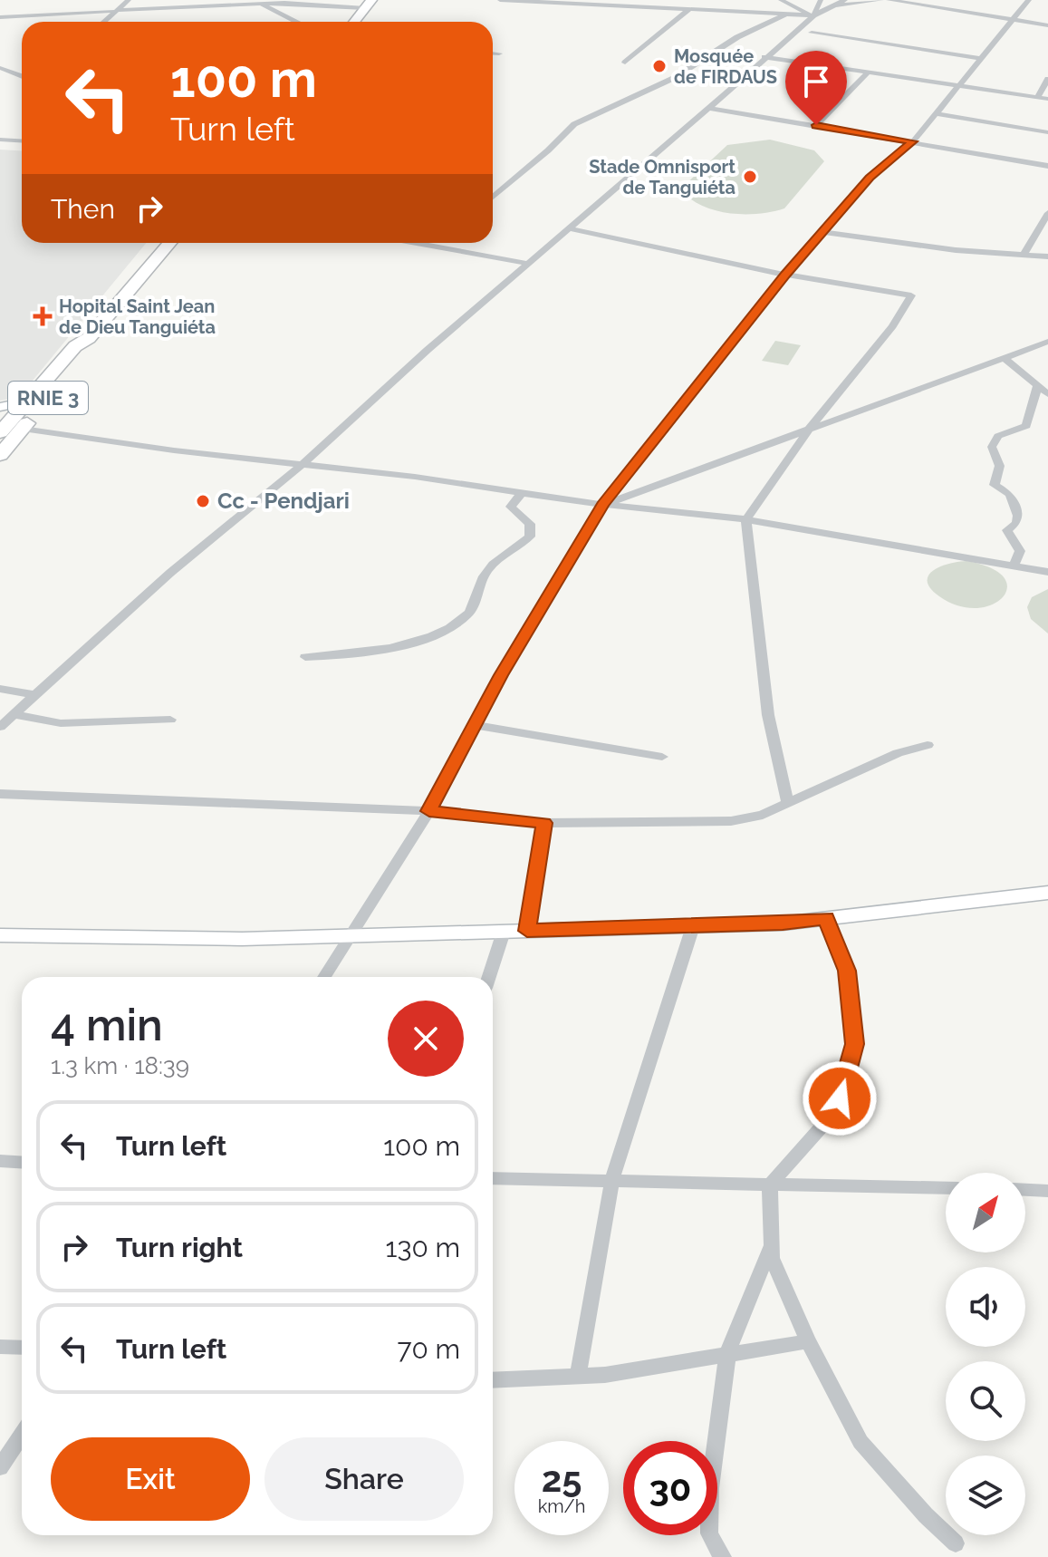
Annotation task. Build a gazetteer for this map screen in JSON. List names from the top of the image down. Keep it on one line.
{"streets":{"highway":["RNIE 3"]},"places":{"other":["Mosquée de FIRDAUS","Stade Omnisport de Tanguiéta","Cc - Pendjari"],"health":["Hopital Saint Jean de Dieu Tanguiéta"]},"north":"top right","page":{"turn":["100 m","Turn left"],"then":"Then","heading":["4 min","1.3 km · 18:39"],"list":[{"name":"Turn left","value":"100 m"},{"name":"Turn right","value":"130 m"},{"name":"Turn left","value":"70 m"}],"buttons":["Exit","Share"],"speed":"25 km/h","limit":"30"}}
